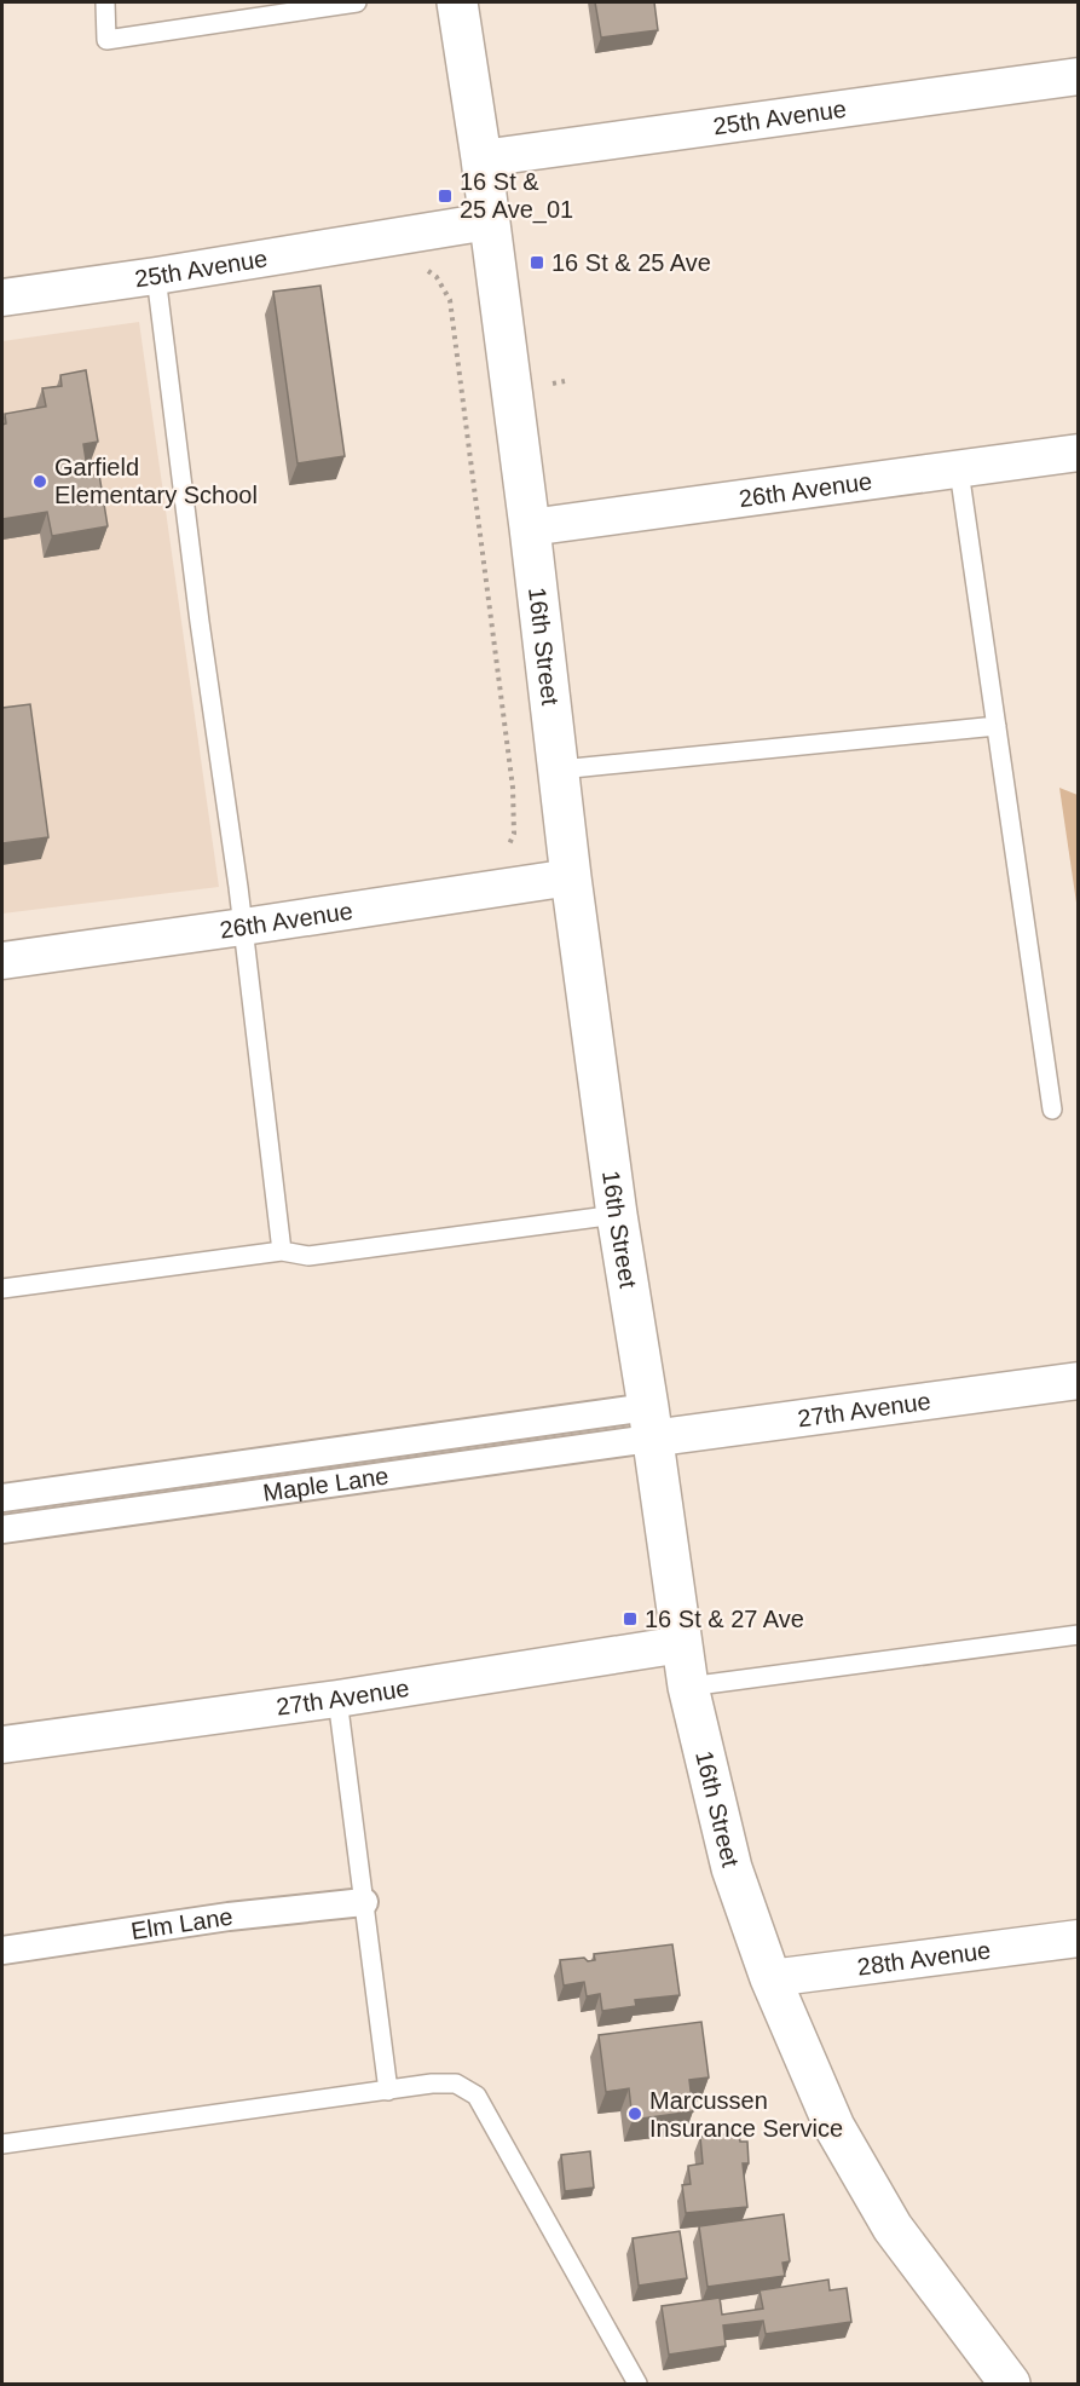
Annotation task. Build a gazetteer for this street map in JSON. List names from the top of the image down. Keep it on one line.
{"streets":{"street":["25th Avenue","26th Avenue","16th Street","27th Avenue","Maple Lane","Elm Lane","28th Avenue"]},"crossings":[["25th Avenue","16th Street"],["26th Avenue","16th Street"],["16th Street","27th Avenue"],["16th Street","Maple Lane"],["16th Street","28th Avenue"],["27th Avenue","Maple Lane"]],"places":{"transit":["16 St & 25 Ave_01","16 St & 25 Ave","16 St & 27 Ave"],"other":["Garfield Elementary School","Marcussen Insurance Service"]}}
